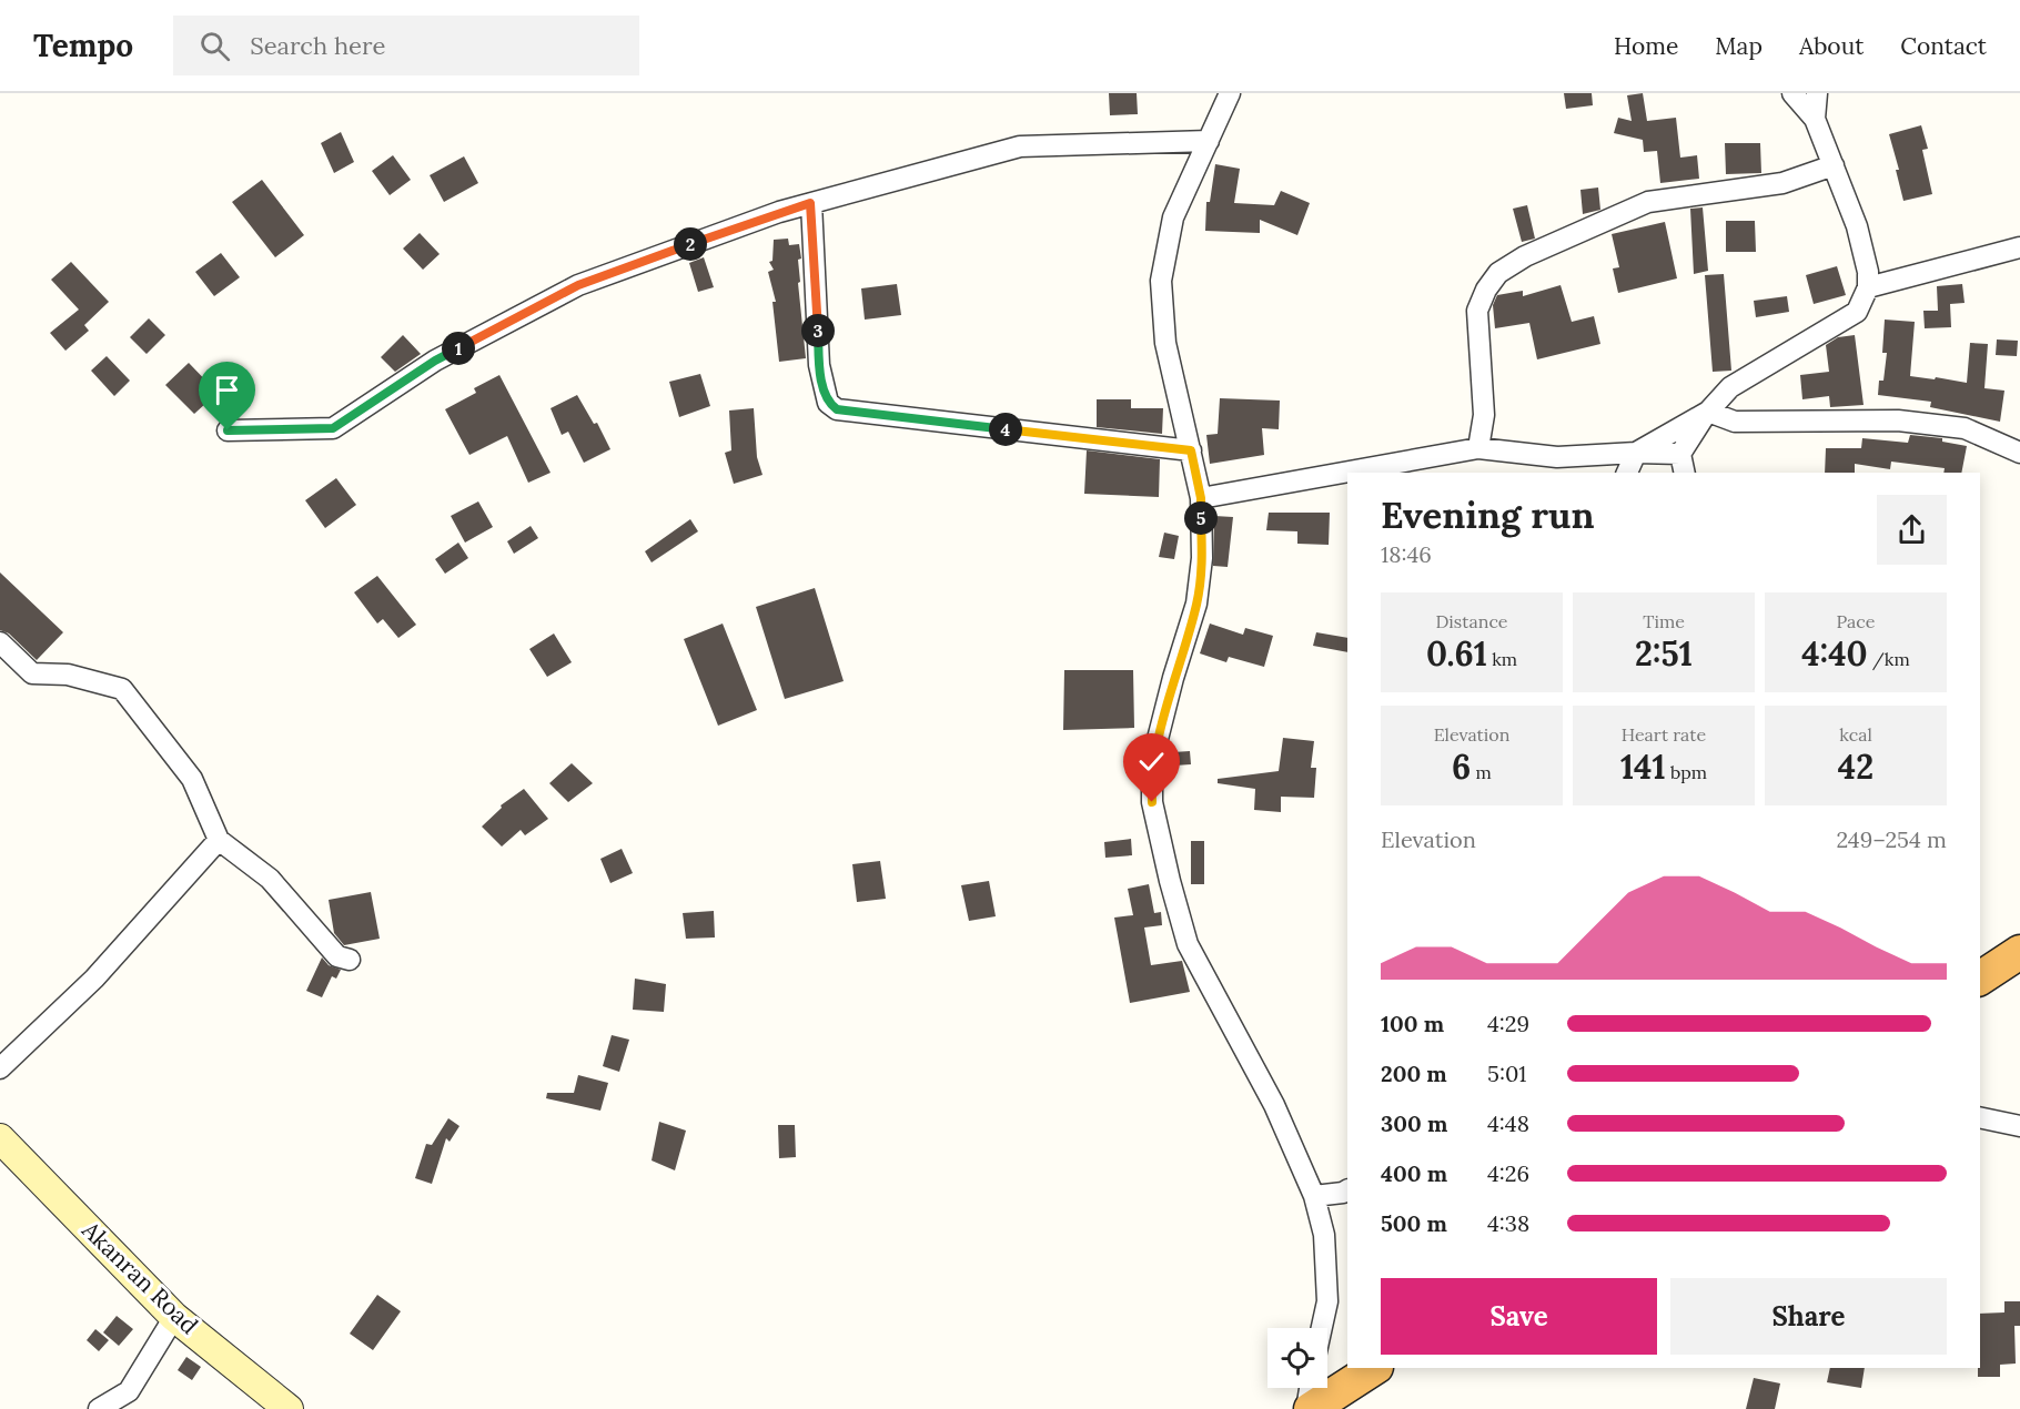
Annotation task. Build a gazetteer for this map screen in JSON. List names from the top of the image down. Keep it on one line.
{"streets":{"main road":["Akanran Road"]},"page":{"header":"Tempo","search":"Search here","nav":["Home","Map","About","Contact"],"pins":["2","3","1","4","5"],"heading":["Evening run","18:46"],"stats":[["Distance","0.61 km"],["Time","2:51"],["Pace","4:40 /km"],["Elevation","6 m"],["Heart rate","141 bpm"],["kcal","42"]],"chart":["Elevation","249–254 m"],"list":[{"name":"100 m","note":"4:29"},{"name":"200 m","note":"5:01"},{"name":"300 m","note":"4:48"},{"name":"400 m","note":"4:26"},{"name":"500 m","note":"4:38"}],"buttons":["Save","Share"]}}
